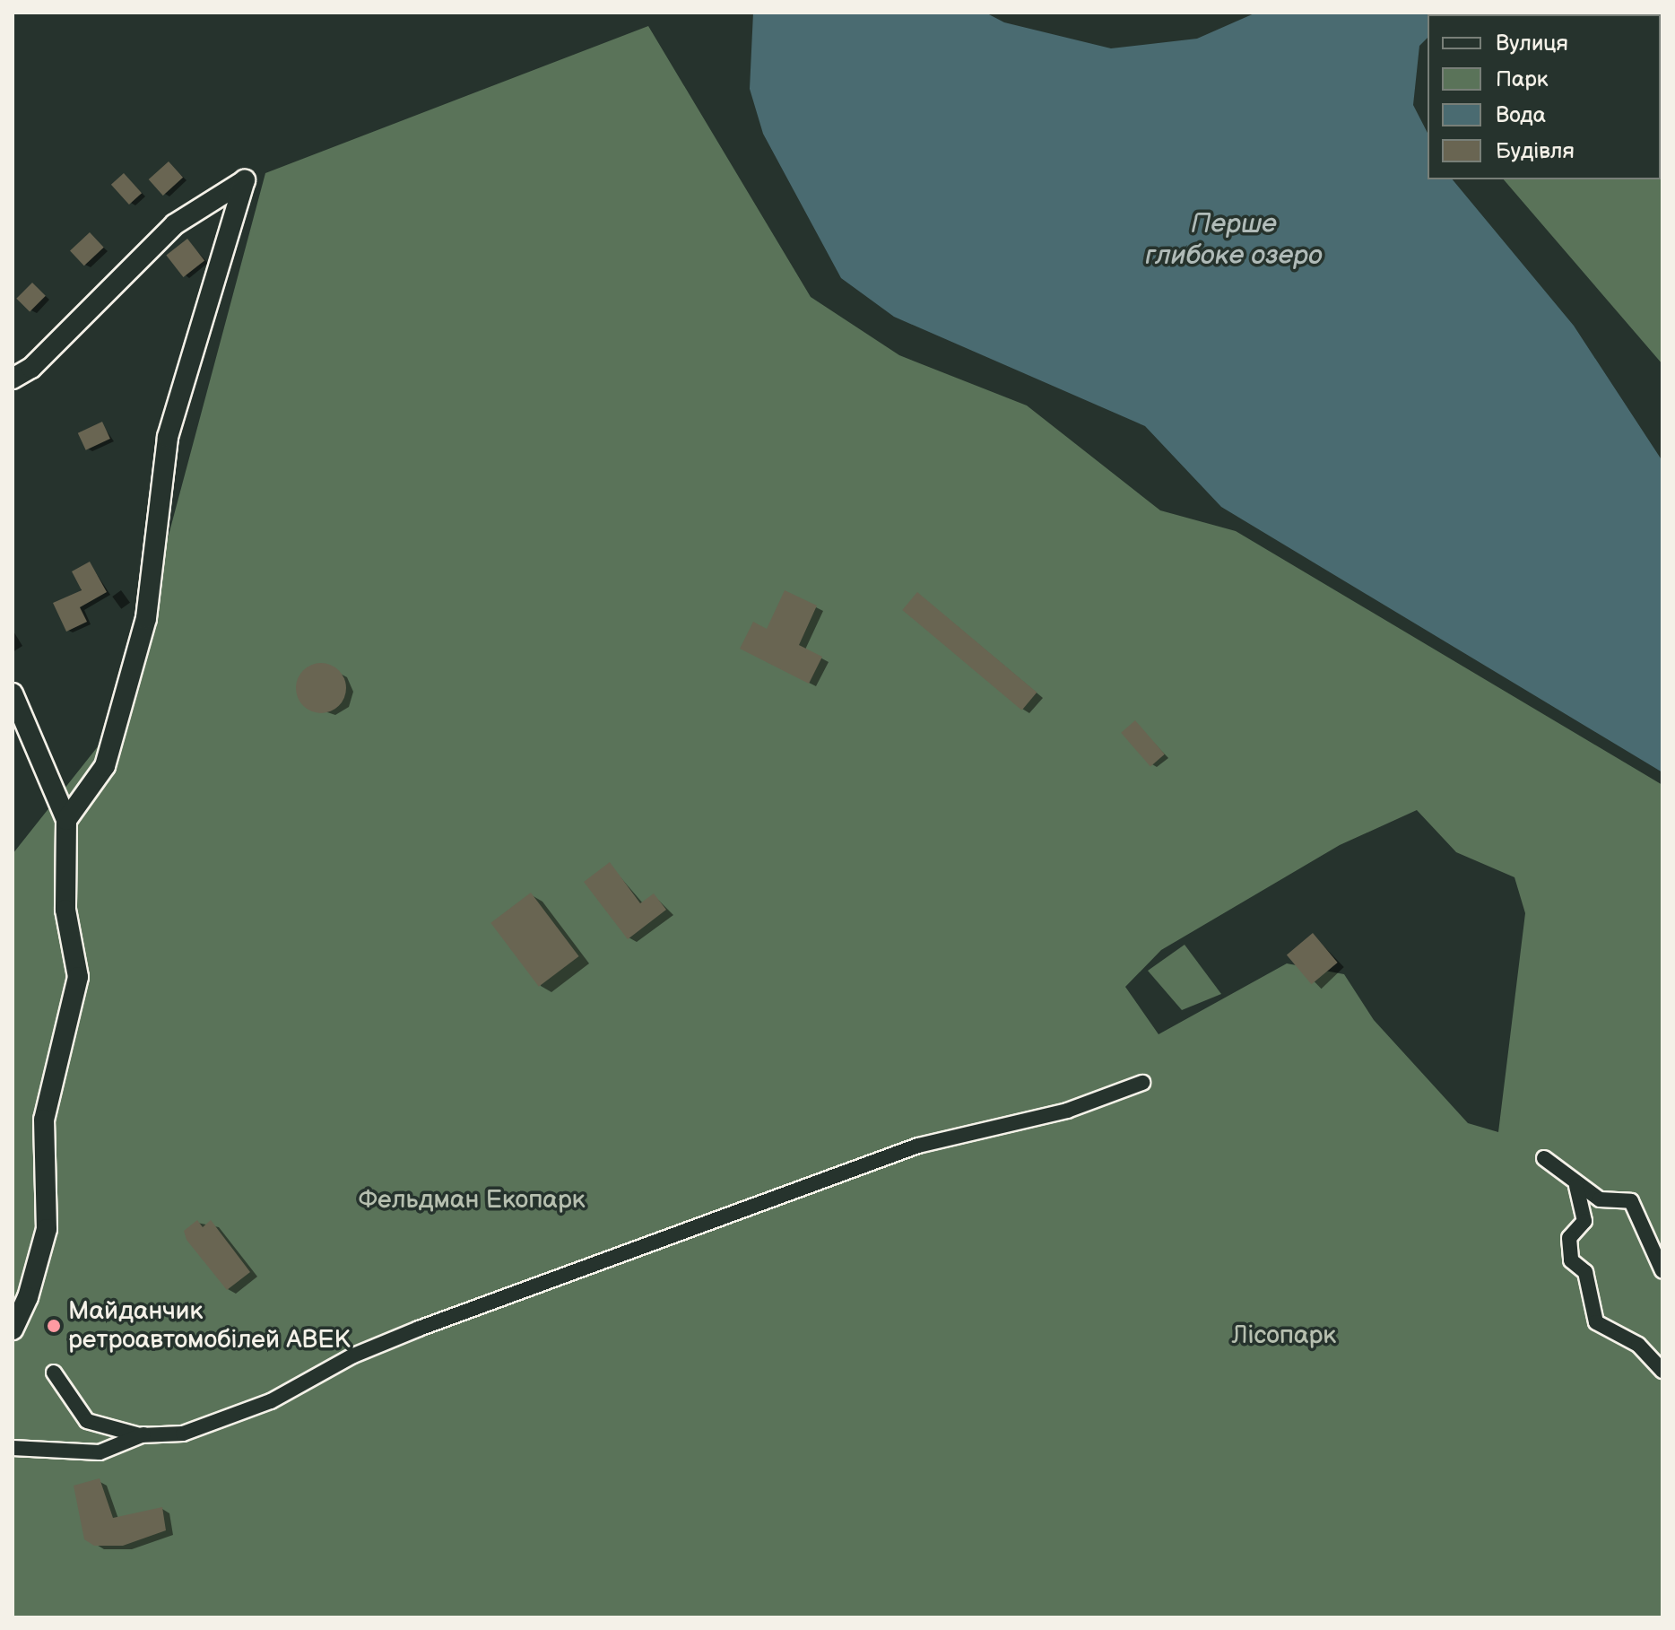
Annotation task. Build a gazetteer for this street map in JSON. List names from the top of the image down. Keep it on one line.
{"water":["Перше глибоке озеро"],"parks":["Фельдман Екопарк","Лісопарк"],"places":["Майданчик ретроавтомобілей АВЕК"],"legend":["Вулиця","Парк","Вода","Будівля"]}
